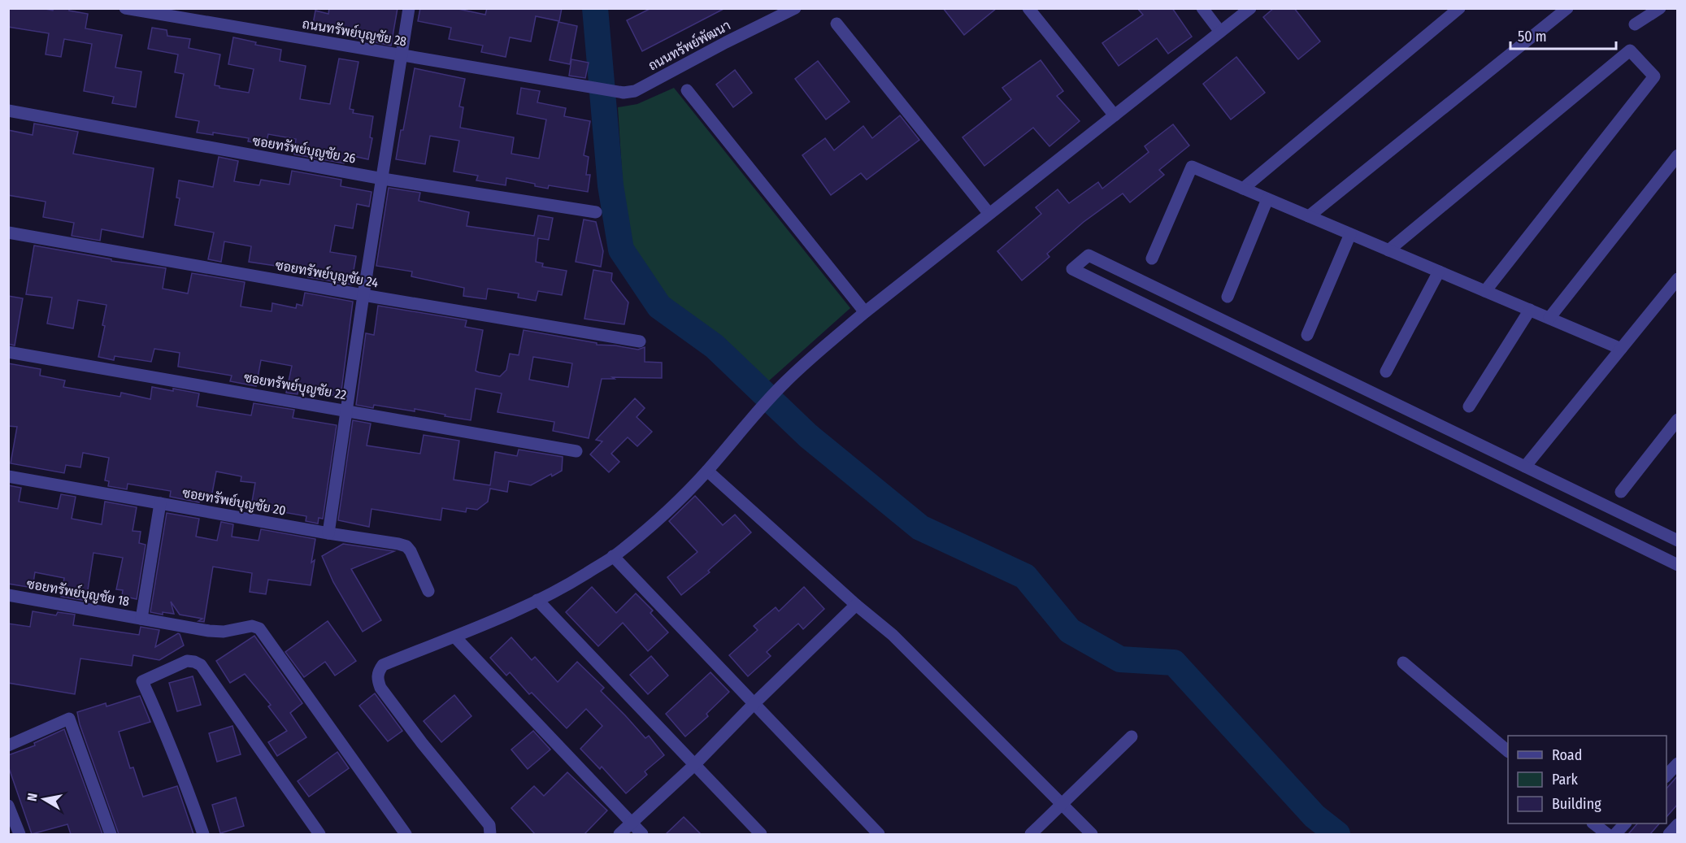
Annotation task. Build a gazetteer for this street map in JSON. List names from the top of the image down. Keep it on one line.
{"streets":{"street":["ถนนทรัพย์บุญชัย 28","ถนนทรัพย์พัฒนา","ซอยทรัพย์บุญชัย 26","ซอยทรัพย์บุญชัย 24","ซอยทรัพย์บุญชัย 22","ซอยทรัพย์บุญชัย 20","ซอยทรัพย์บุญชัย 18"]},"crossings":[["ถนนทรัพย์บุญชัย 28","ถนนทรัพย์พัฒนา"]],"legend":["Road","Park","Building"],"scale_bar":"50 m","north":"left"}
